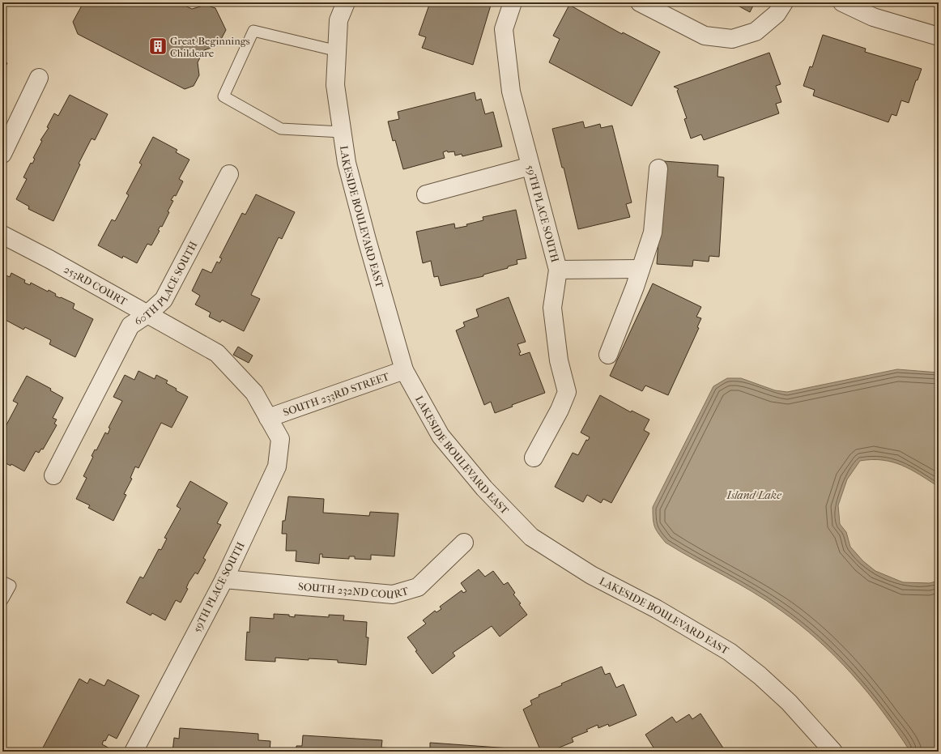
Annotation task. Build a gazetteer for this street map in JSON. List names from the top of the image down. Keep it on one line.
{"streets":{"street":["59TH PLACE SOUTH","LAKESIDE BOULEVARD EAST","60TH PLACE SOUTH","253RD COURT","SOUTH 233RD STREET","SOUTH 232ND COURT"]},"crossings":[["59TH PLACE SOUTH","253RD COURT"],["59TH PLACE SOUTH","SOUTH 233RD STREET"],["59TH PLACE SOUTH","SOUTH 232ND COURT"],["LAKESIDE BOULEVARD EAST","SOUTH 233RD STREET"],["60TH PLACE SOUTH","253RD COURT"],["253RD COURT","SOUTH 233RD STREET"]],"water":["Island Lake"],"places":{"building":["Great Beginnings Childcare"]}}
